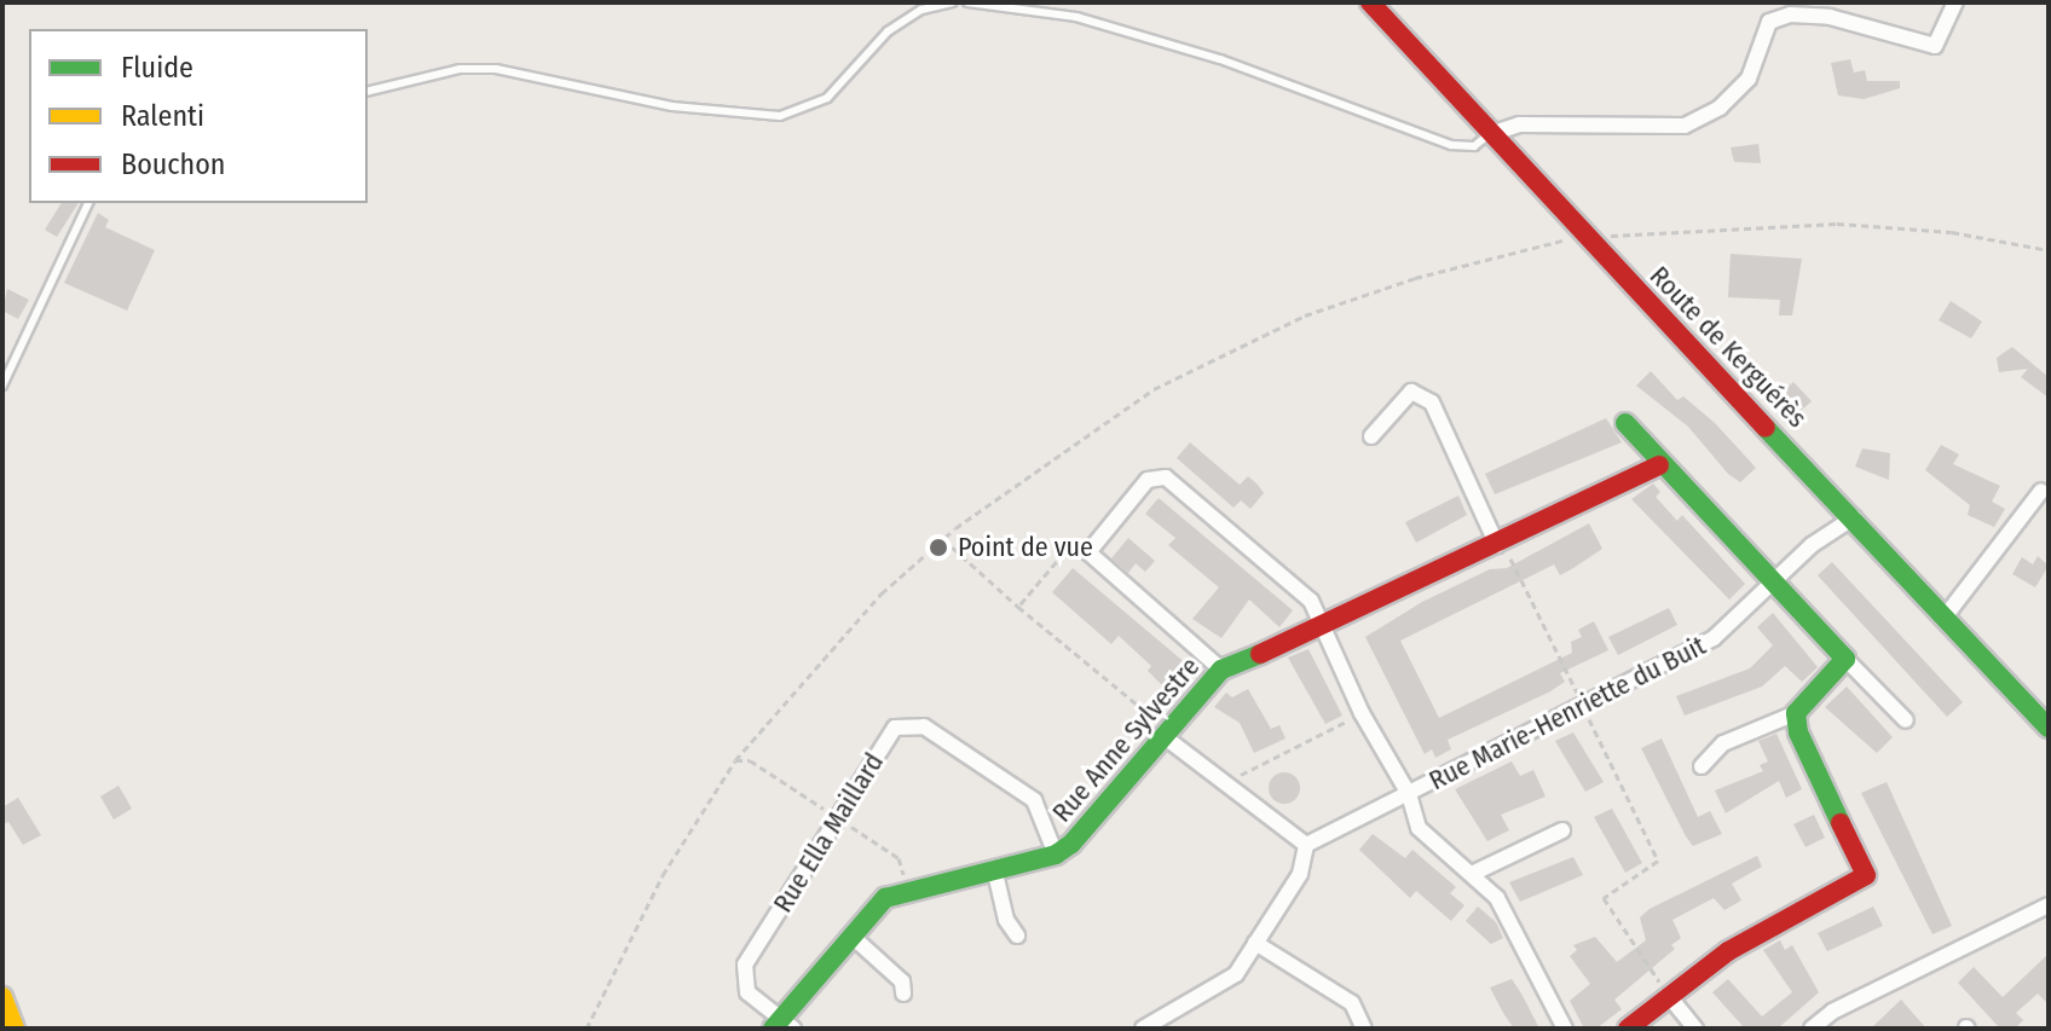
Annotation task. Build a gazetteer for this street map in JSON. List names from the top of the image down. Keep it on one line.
{"streets":{"street":["Route de Kerguérès","Rue Marie-Henriette du Buit","Rue Anne Sylvestre","Rue Ella Maillard"]},"crossings":[["Route de Kerguérès","Rue Marie-Henriette du Buit"],["Rue Anne Sylvestre","Rue Ella Maillard"]],"places":["Point de vue"],"legend":["Fluide","Ralenti","Bouchon"]}
